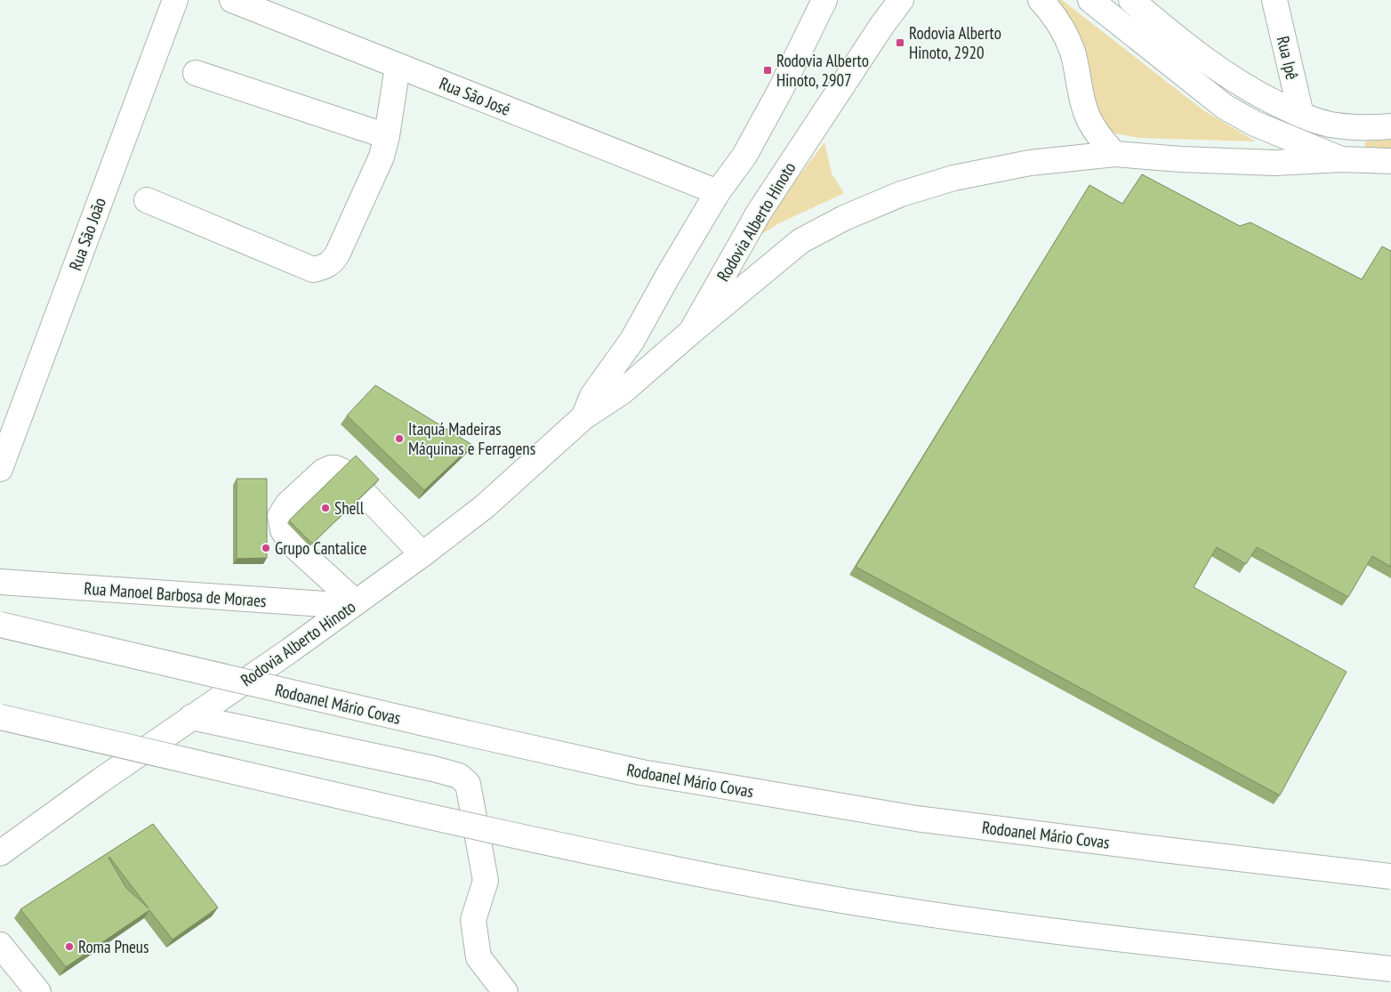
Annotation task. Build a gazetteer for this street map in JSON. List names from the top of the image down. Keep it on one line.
{"streets":{"main road":["Rua Ipê","Rua São José","Rodovia Alberto Hinoto","Rua São João","Rua Manoel Barbosa de Moraes","Rodoanel Mário Covas"]},"crossings":[["Rua São José","Rodovia Alberto Hinoto"],["Rodovia Alberto Hinoto","Rua Manoel Barbosa de Moraes"]],"places":{"transit":["Rodovia Alberto Hinoto, 2920","Rodovia Alberto Hinoto, 2907"],"other":["Itaquá Madeiras Máquinas e Ferragens","Shell","Grupo Cantalice","Roma Pneus"]}}
